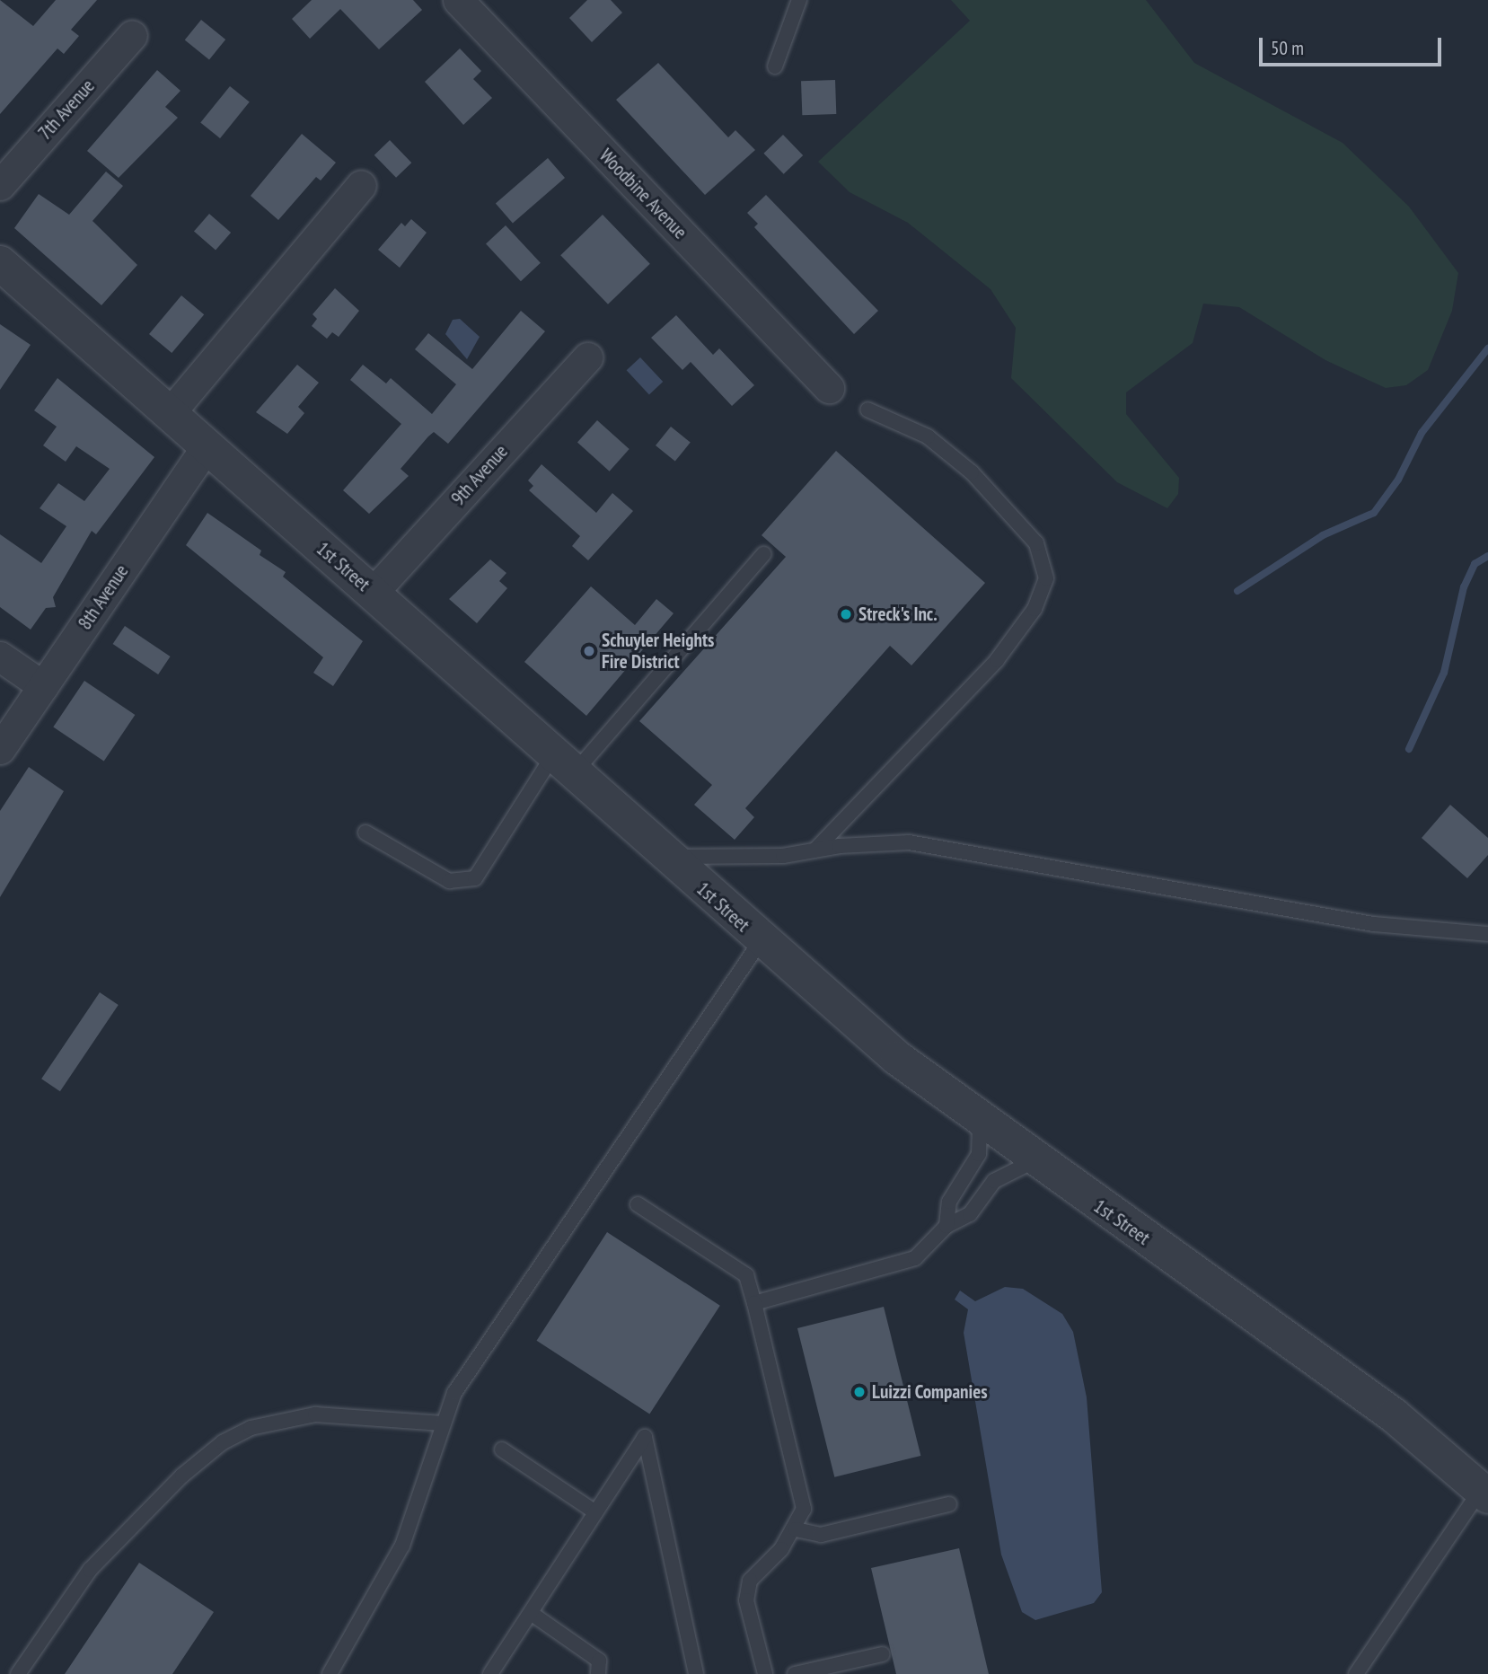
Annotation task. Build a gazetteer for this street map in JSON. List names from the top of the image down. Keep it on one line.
{"streets":{"street":["7th Avenue","Woodbine Avenue","9th Avenue","1st Street","8th Avenue"]},"crossings":[["9th Avenue","1st Street"],["1st Street","8th Avenue"]],"places":["Streck's Inc.","Schuyler Heights Fire District","Luizzi Companies"],"scale_bar":"50 m"}
